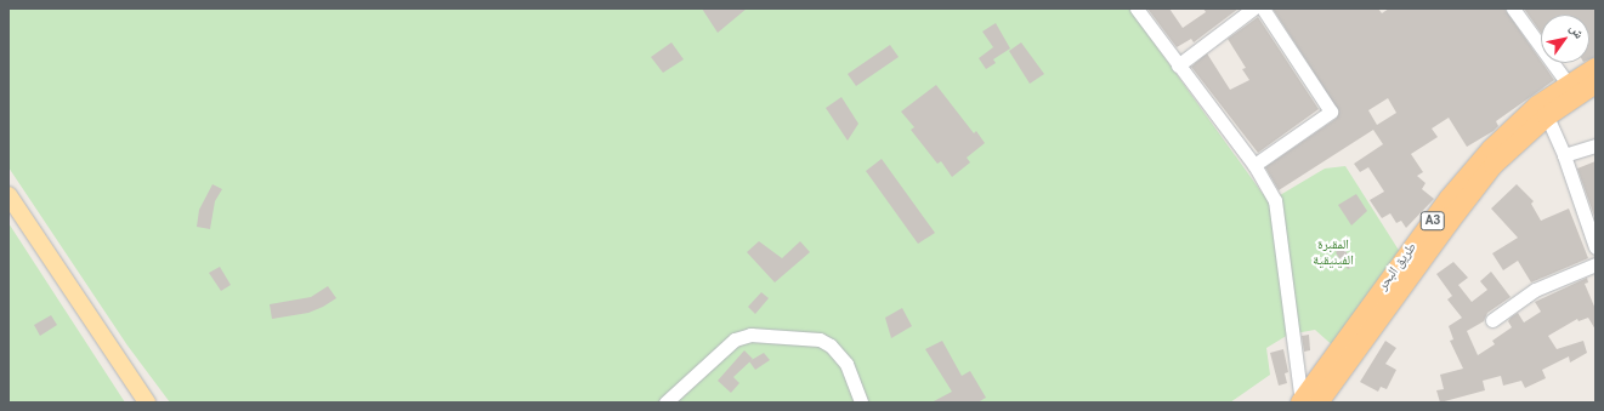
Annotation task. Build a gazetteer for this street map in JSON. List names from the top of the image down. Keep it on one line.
{"streets":{"highway":["A3","طريق البحر"]},"parks":["المقبرة الفينيقية"],"north":"top right"}
